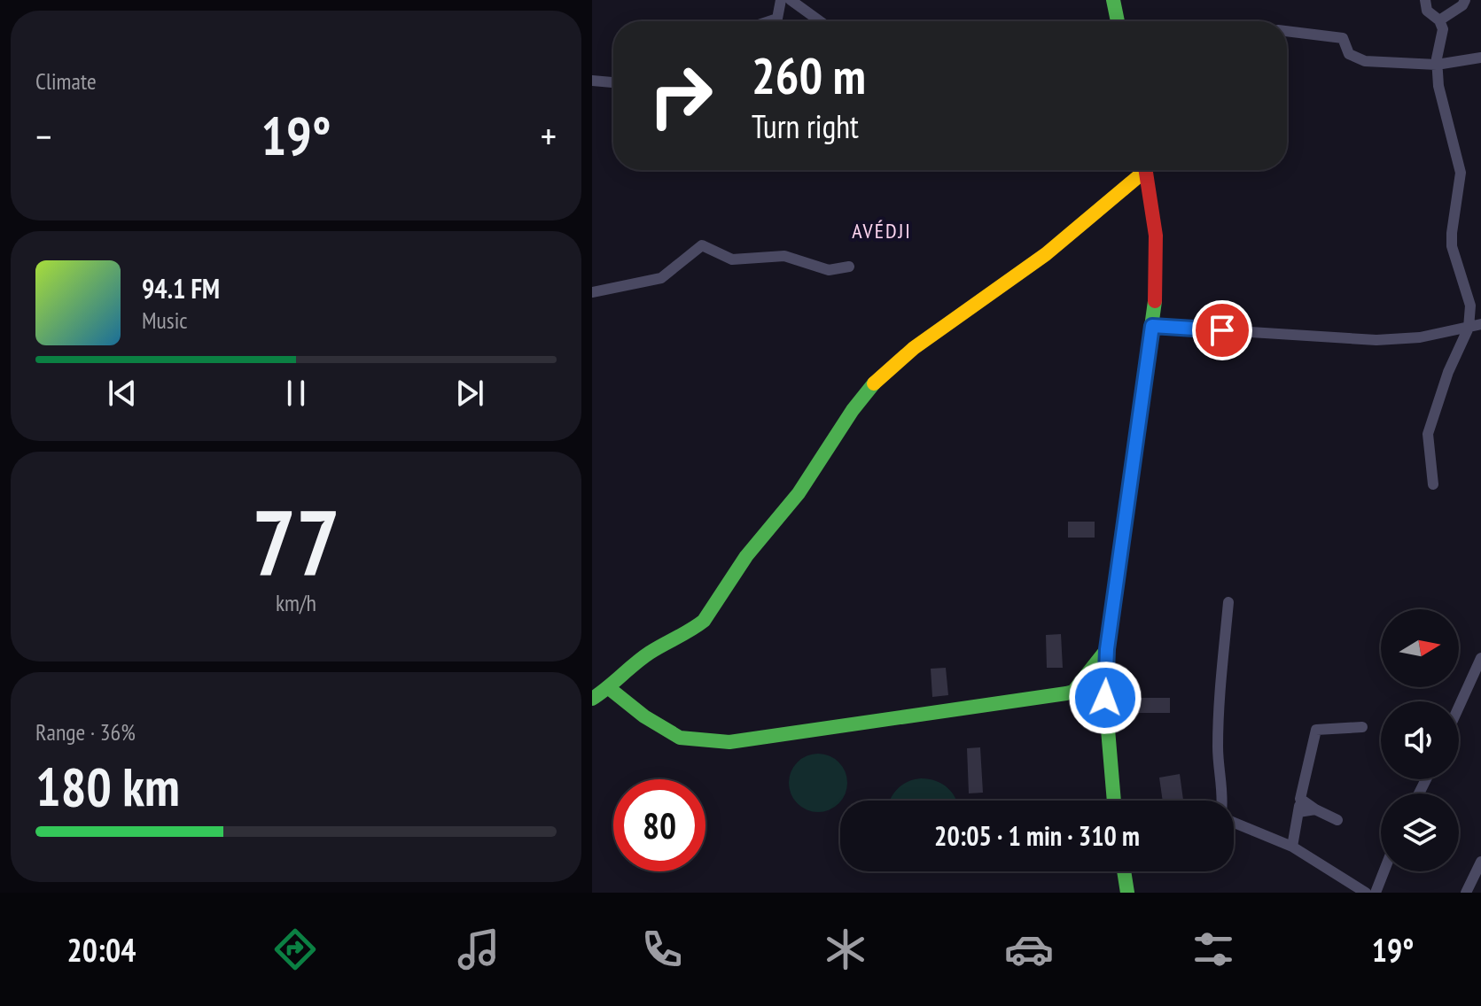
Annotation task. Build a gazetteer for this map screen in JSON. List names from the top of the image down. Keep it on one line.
{"districts":["AVÉDJI"],"north":"right","page":{"tile":["Climate",["77","km/h"],["Range · 36%","180 km"]],"turn":["260 m","Turn right"],"heat":["−","19°","+"],"song":["94.1 FM","Music"],"limit":"80","trip":"20:05 · 1 min · 310 m","tabs":["20:04","19°"]}}
